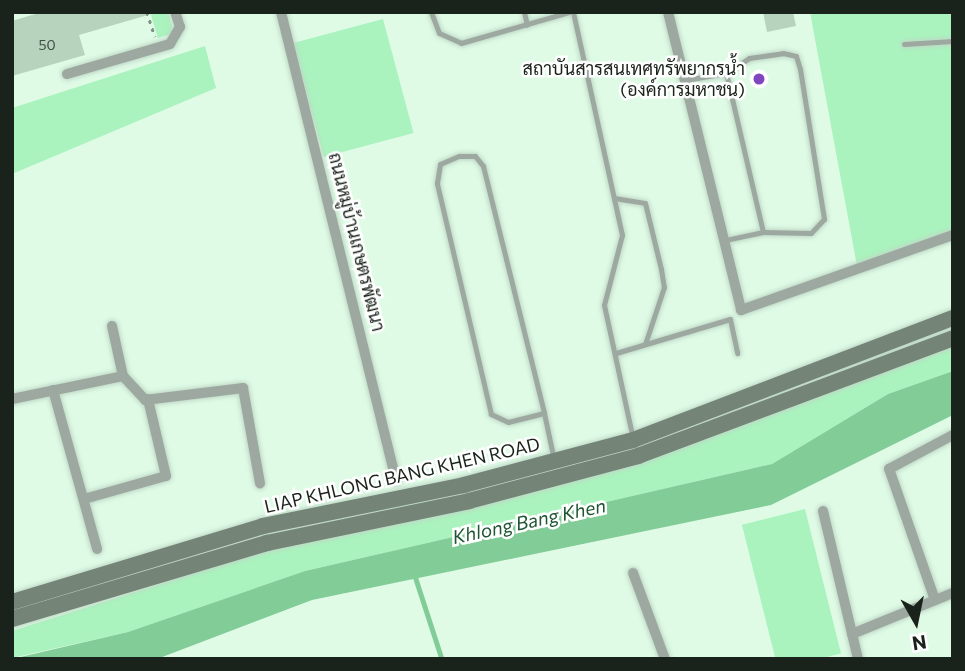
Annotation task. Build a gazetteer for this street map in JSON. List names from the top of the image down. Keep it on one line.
{"streets":{"main road":["LIAP KHLONG BANG KHEN ROAD"],"street":["ถนนหมู่บ้านเกษตรพัฒนา"]},"water":["Khlong Bang Khen"],"places":["สถาบันสารสนเทศทรัพยากรน้ำ (องค์การมหาชน)"],"house_numbers":["50"],"north":"bottom"}
